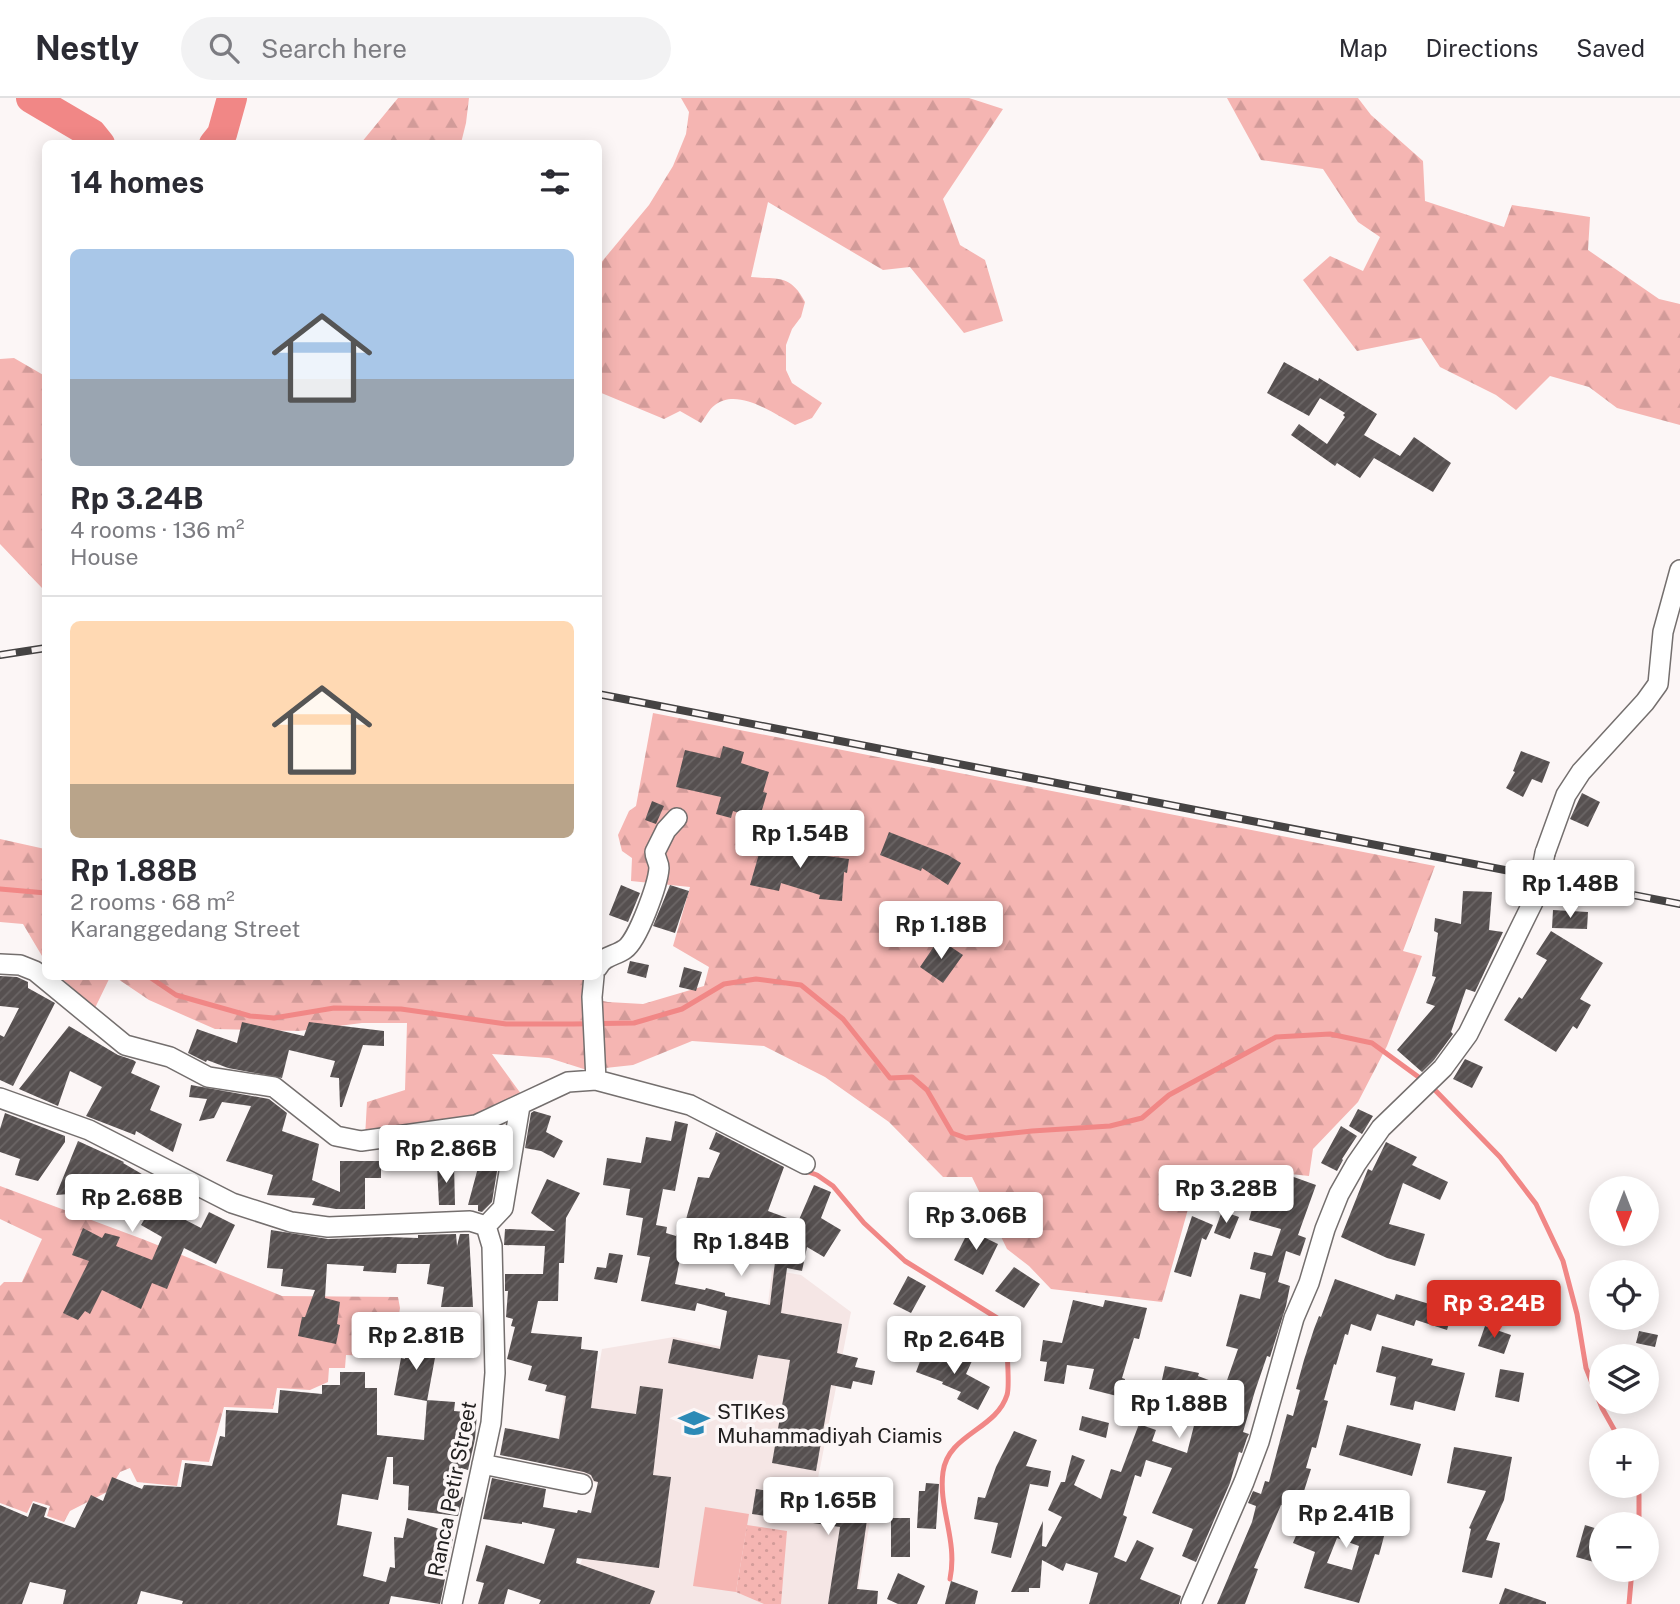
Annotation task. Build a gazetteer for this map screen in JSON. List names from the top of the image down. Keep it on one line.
{"streets":{"street":["Ranca Petir Street"]},"places":{"school or university":["STIKes Muhammadiyah Ciamis"]},"north":"bottom","page":{"header":"Nestly","search":"Search here","nav":["Map","Directions","Saved"],"heading":"14 homes","list":[{"name":"Rp 3.24B","note":"4 rooms · 136 m² · House"},{"name":"Rp 1.88B","note":"2 rooms · 68 m² · Karanggedang Street"}],"price":["Rp 1.54B","Rp 1.48B","Rp 1.18B","Rp 2.86B","Rp 3.28B","Rp 2.68B","Rp 3.06B","Rp 1.84B","Rp 3.24B","Rp 2.81B","Rp 2.64B","Rp 1.88B","Rp 1.65B","Rp 2.41B"],"map_buttons":["+","−"]}}
